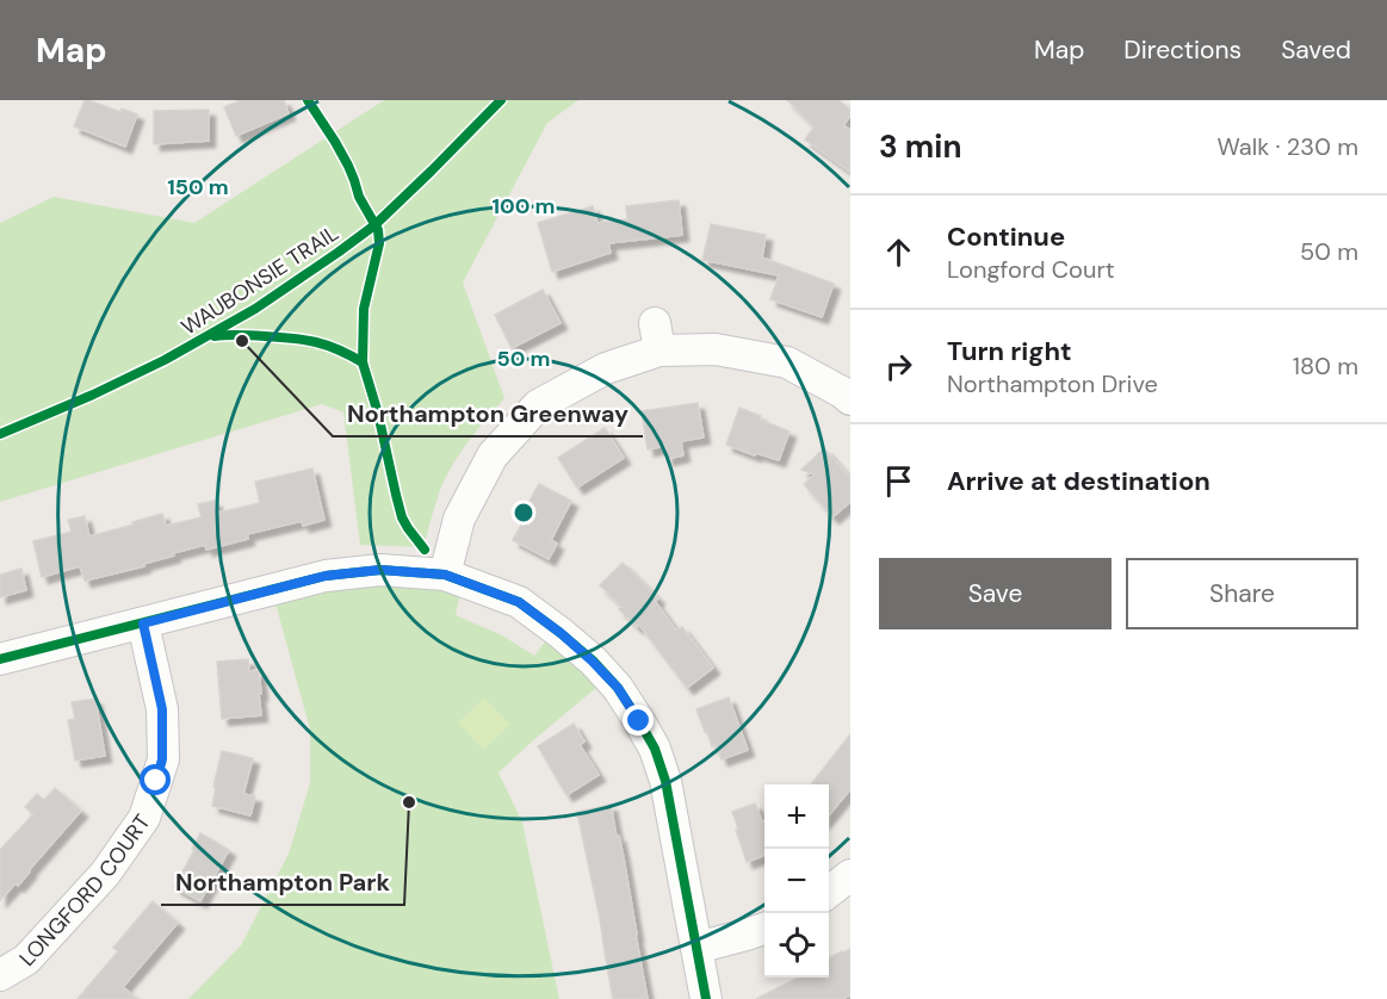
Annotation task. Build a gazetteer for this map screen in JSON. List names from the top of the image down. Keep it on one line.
{"streets":{"street":["LONGFORD COURT"],"cycle path":["WAUBONSIE TRAIL"]},"places":["Northampton Greenway","Northampton Park"],"page":{"header":"Map","nav":["Map","Directions","Saved"],"heading":["3 min","Walk · 230 m"],"list":[["Continue","Longford Court","50 m"],["Turn right","Northampton Drive","180 m"],"Arrive at destination"],"buttons":["Save","Share"],"map_buttons":["+","−"]},"rings":["150 m","100 m","50 m"]}
